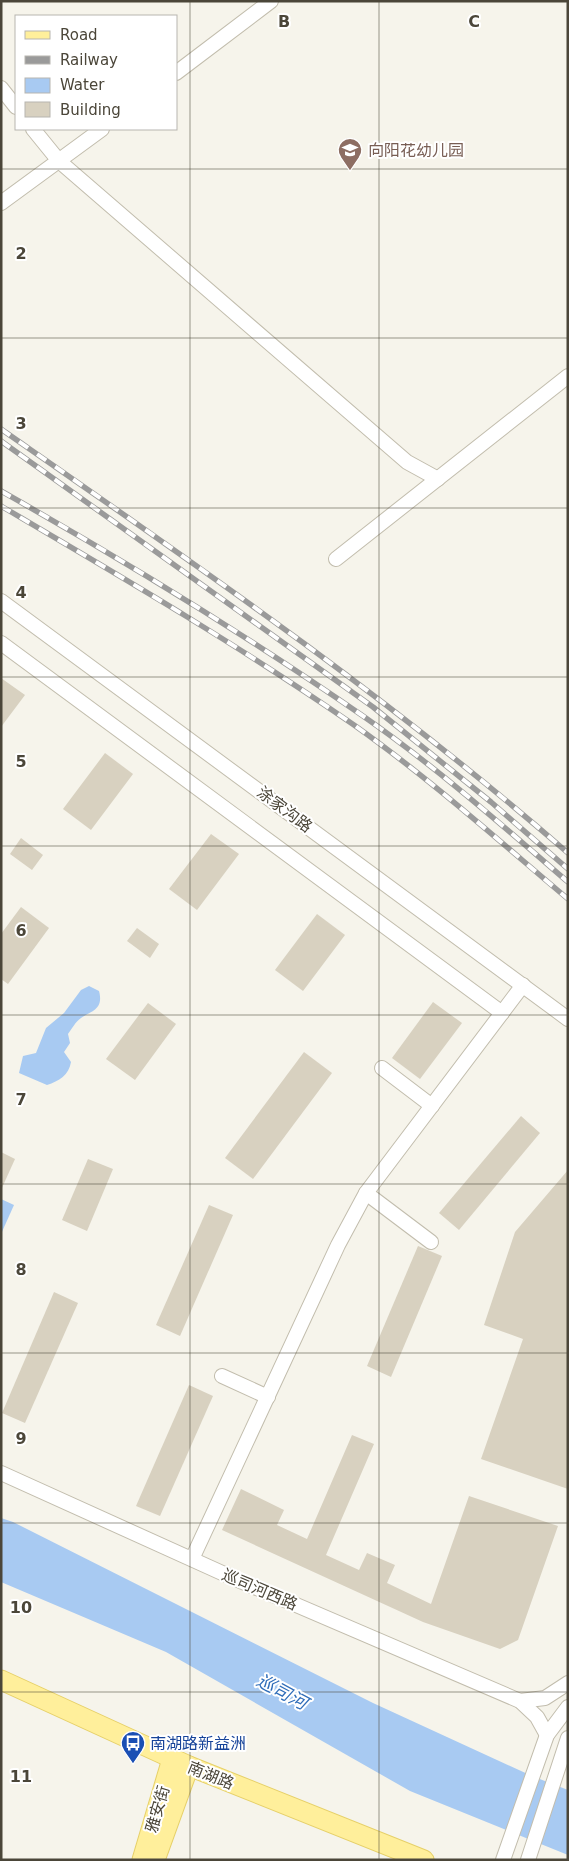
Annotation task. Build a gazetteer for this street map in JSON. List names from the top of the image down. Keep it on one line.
{"streets":{"main road":["南湖路","雅安街"],"street":["涂家沟路","巡司河西路"]},"crossings":[["南湖路","雅安街"]],"water":["巡司河"],"places":{"school or university":["向阳花幼儿园"],"bus stop":["南湖路新益洲"]},"legend":["Road","Railway","Water","Building"],"grid":{"columns":["B","C"],"rows":["2","3","4","5","6","7","8","9","10","11"]}}
